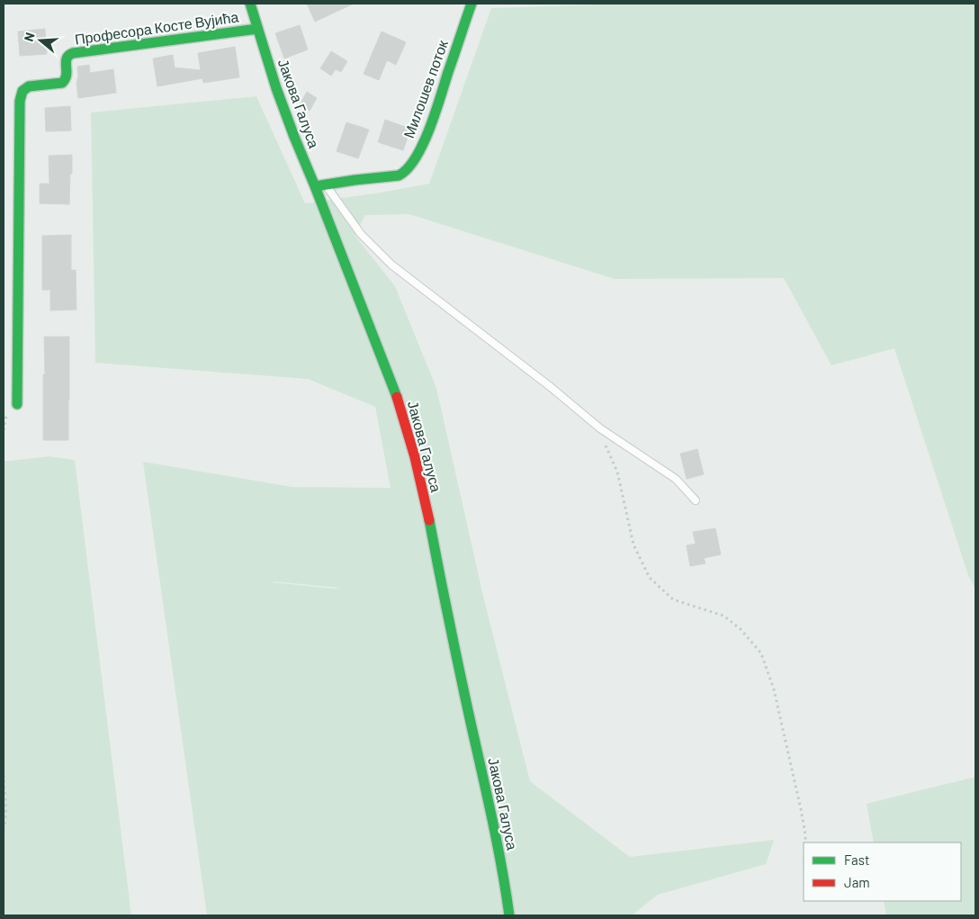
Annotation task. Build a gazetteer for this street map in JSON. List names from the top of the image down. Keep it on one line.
{"streets":{"street":["Професора Косте Вујића","Милошев поток","Јакова Галуса"]},"crossings":[["Професора Косте Вујића","Јакова Галуса"],["Милошев поток","Јакова Галуса"]],"legend":["Fast","Jam"],"north":"left"}
